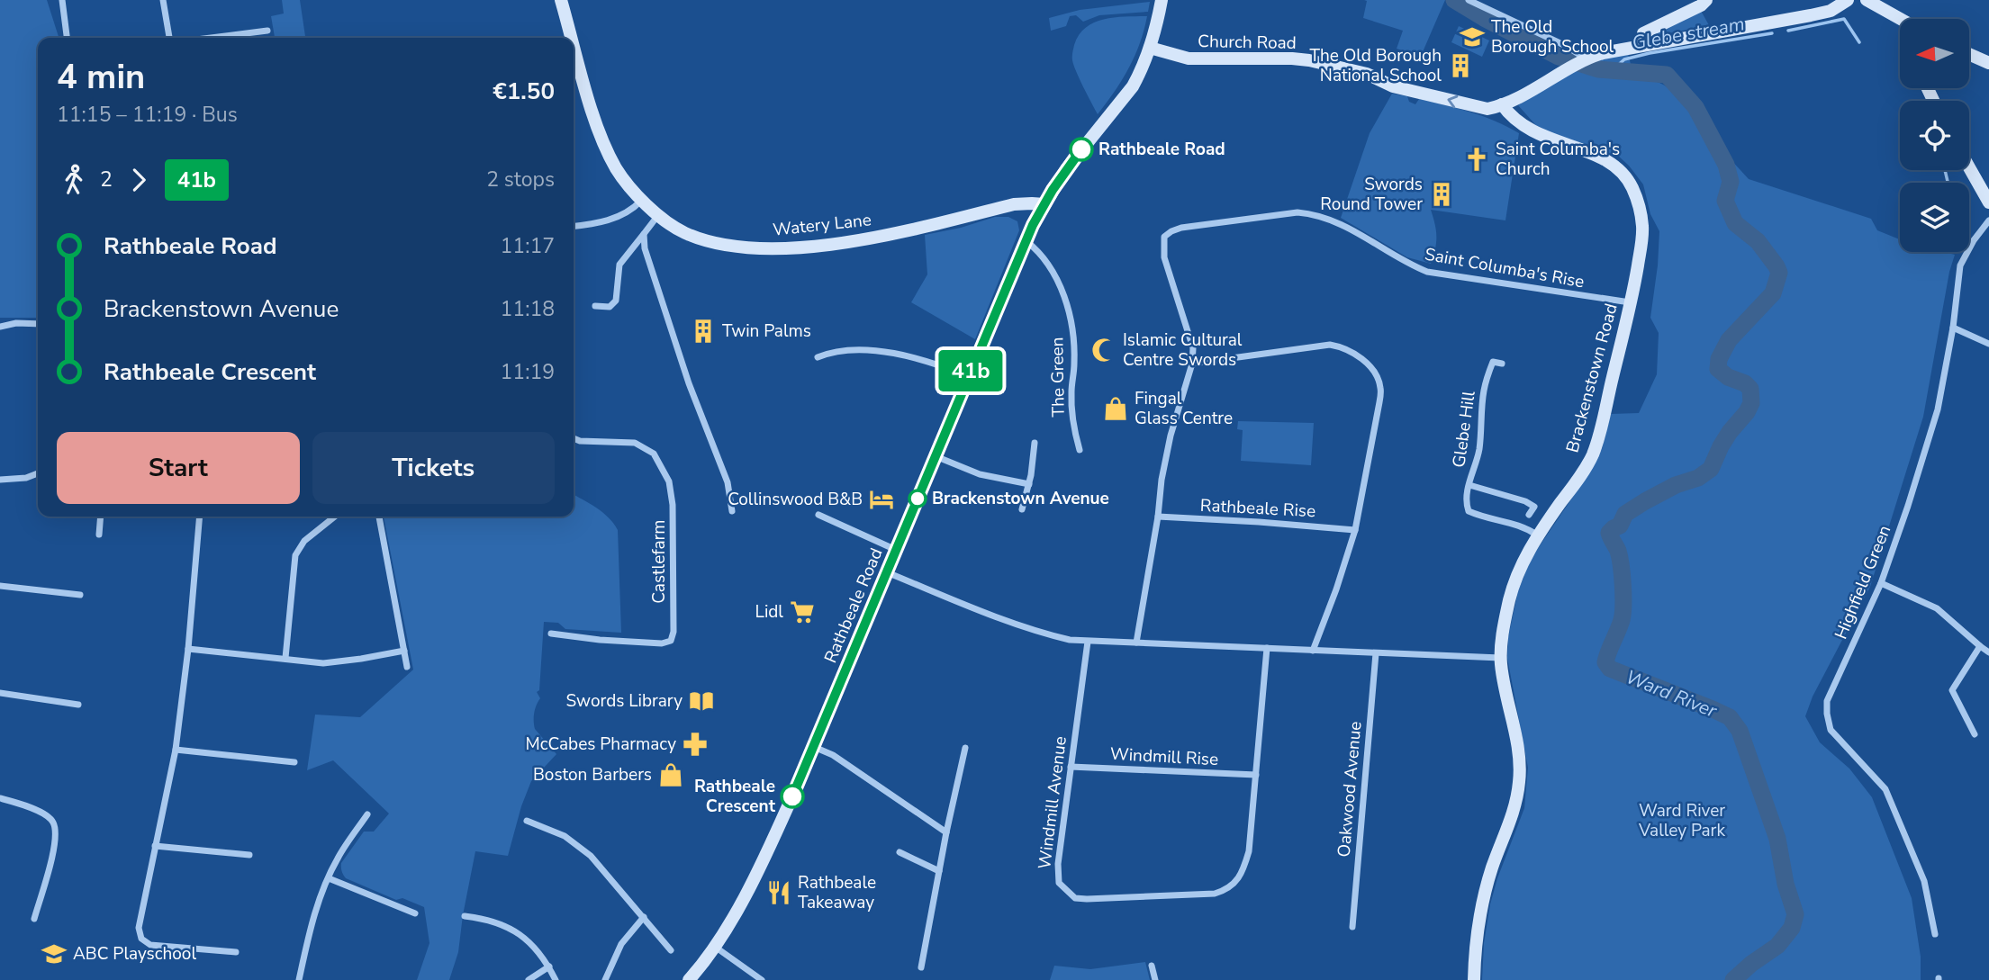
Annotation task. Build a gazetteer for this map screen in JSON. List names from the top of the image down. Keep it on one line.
{"streets":{"street":["Church Road","Watery Lane","Saint Columba's Rise","The Green","Brackenstown Road","Glebe Hill","Rathbeale Rise","Castlefarm","Highfield Green","Rathbeale Road","Windmill Rise","Oakwood Avenue","Windmill Avenue"]},"crossings":[["Church Road","Brackenstown Road"],["Church Road","Rathbeale Road"],["Watery Lane","Rathbeale Road"],["Saint Columba's Rise","Brackenstown Road"],["Saint Columba's Rise","Rathbeale Rise"],["The Green","Rathbeale Road"],["Brackenstown Road","Glebe Hill"],["Windmill Rise","Windmill Avenue"]],"one_way":["Church Road"],"water":["Glebe stream","Ward River"],"parks":["Ward River Valley Park"],"places":{"school or university":["The Old Borough School","ABC Playschool"],"building":["The Old Borough National School","Swords Round Tower","Twin Palms"],"other":["Rathbeale Road","Brackenstown Avenue","Rathbeale Crescent"],"church":["Saint Columba's Church"],"mosque":["Islamic Cultural Centre Swords"],"shop":["Fingal Glass Centre","Boston Barbers"],"hotel":["Collinswood B&B"],"supermarket":["Lidl"],"library":["Swords Library"],"pharmacy":["McCabes Pharmacy"],"restaurant":["Rathbeale Takeaway"]},"lines":["bus line 41b"],"north":"left","page":{"on_map":"41b","heading":["4 min","11:15 – 11:19 · Bus","€1.50"],"legs":["2","41b","2 stops"],"list":[{"name":"Rathbeale Road","value":"11:17"},{"name":"Brackenstown Avenue","value":"11:18"},{"name":"Rathbeale Crescent","value":"11:19"}],"buttons":["Start","Tickets"]}}
